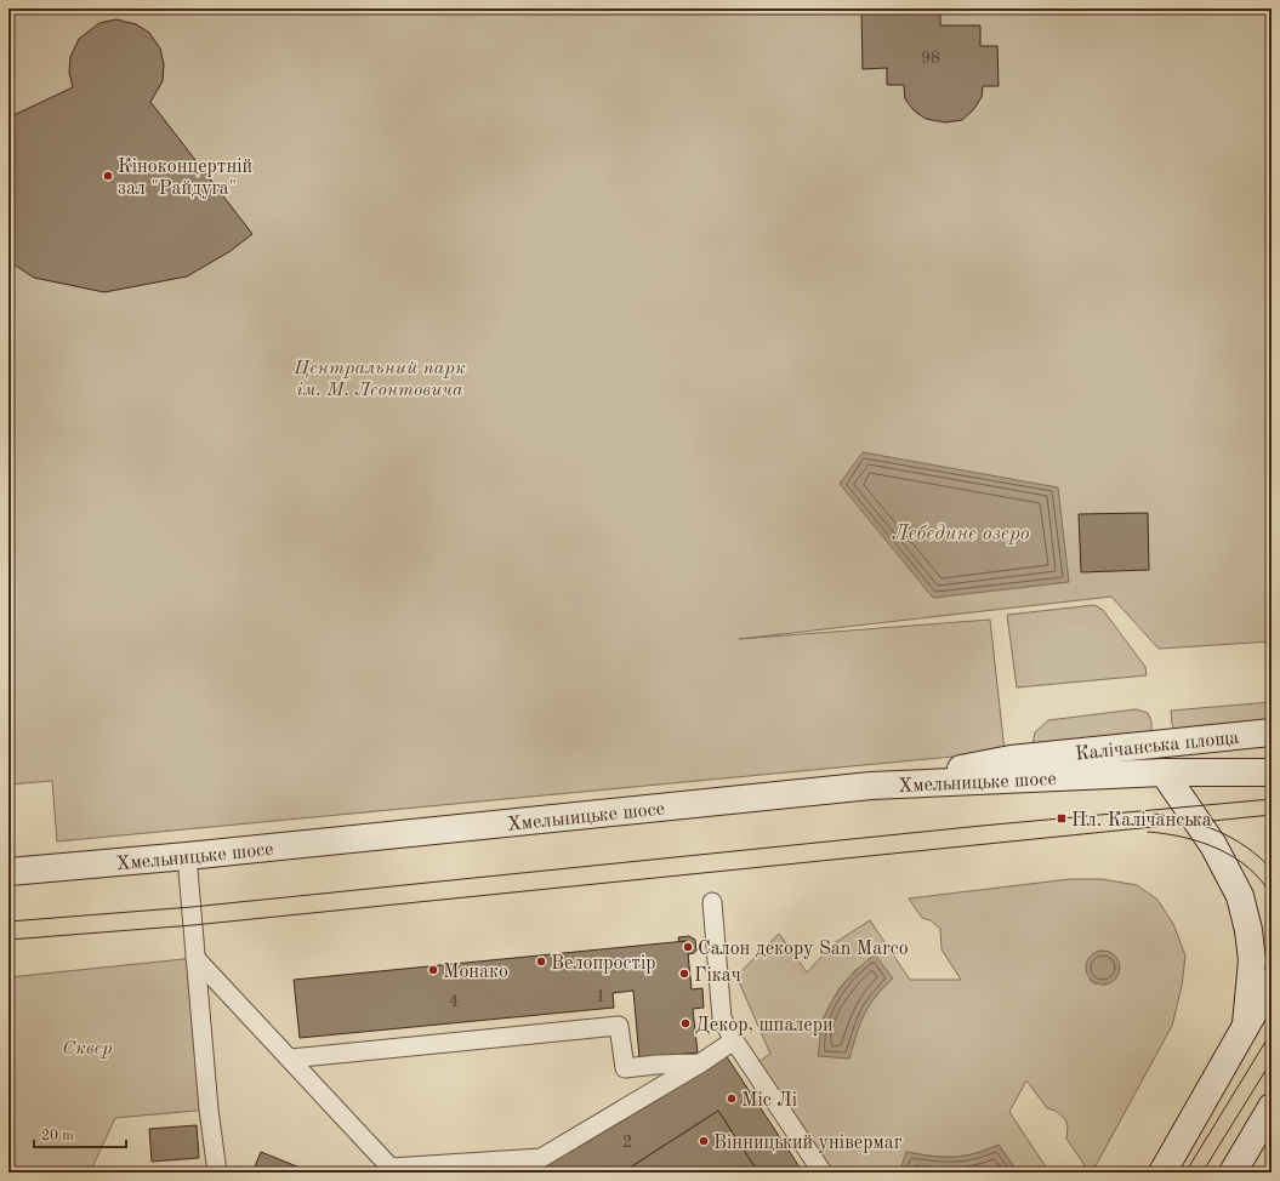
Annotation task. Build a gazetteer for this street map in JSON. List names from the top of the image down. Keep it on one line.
{"streets":{"main road":["Калічанська площа","Хмельницьке шосе"]},"crossings":[["Калічанська площа","Хмельницьке шосе"]],"water":["Лебедине озеро"],"parks":["Центральний парк ім. М. Леонтовича","Сквер"],"places":{"other":["Кіноконцертній зал \"Райдуга\"","Салон декору San Marco","Велопростір","Монако","Гікач","Декор, шпалери","Міс Лі","Вінницький універмаг"],"transit":["Пл. Калічанська"]},"house_numbers":["98","1","4","2"],"scale_bar":"20 m"}
